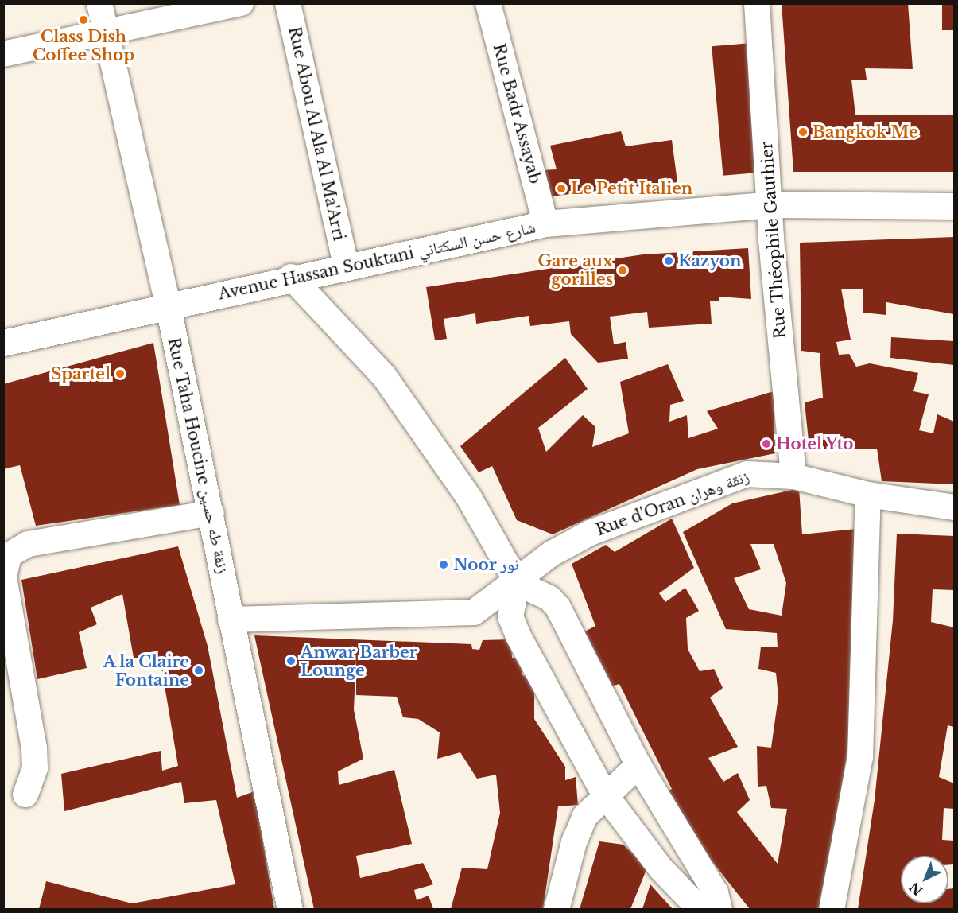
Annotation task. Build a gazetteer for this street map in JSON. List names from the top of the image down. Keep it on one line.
{"streets":{"street":["Rue Badr Assayab","Rue Abou Al Ala Al Ma'Arri","Rue Théophile Gauthier","Avenue Hassan Souktani شارع حسن السكتاني","Rue Taha Houcine زنقة طه حسين","Rue d'Oran زنقة وهران"]},"crossings":[["Rue Badr Assayab","Avenue Hassan Souktani شارع حسن السكتاني"],["Rue Abou Al Ala Al Ma'Arri","Avenue Hassan Souktani شارع حسن السكتاني"],["Rue Théophile Gauthier","Avenue Hassan Souktani شارع حسن السكتاني"],["Rue Théophile Gauthier","Rue d'Oran زنقة وهران"],["Avenue Hassan Souktani شارع حسن السكتاني","Rue Taha Houcine زنقة طه حسين"],["Rue Taha Houcine زنقة طه حسين","Rue d'Oran زنقة وهران"]],"places":["Class Dish Coffee Shop","Bangkok Me","Le Petit Italien","Kazyon","Gare aux gorilles","Spartel","Hotel Yto","Noor نور","Anwar Barber Lounge","A la Claire Fontaine"],"north":"bottom left"}
